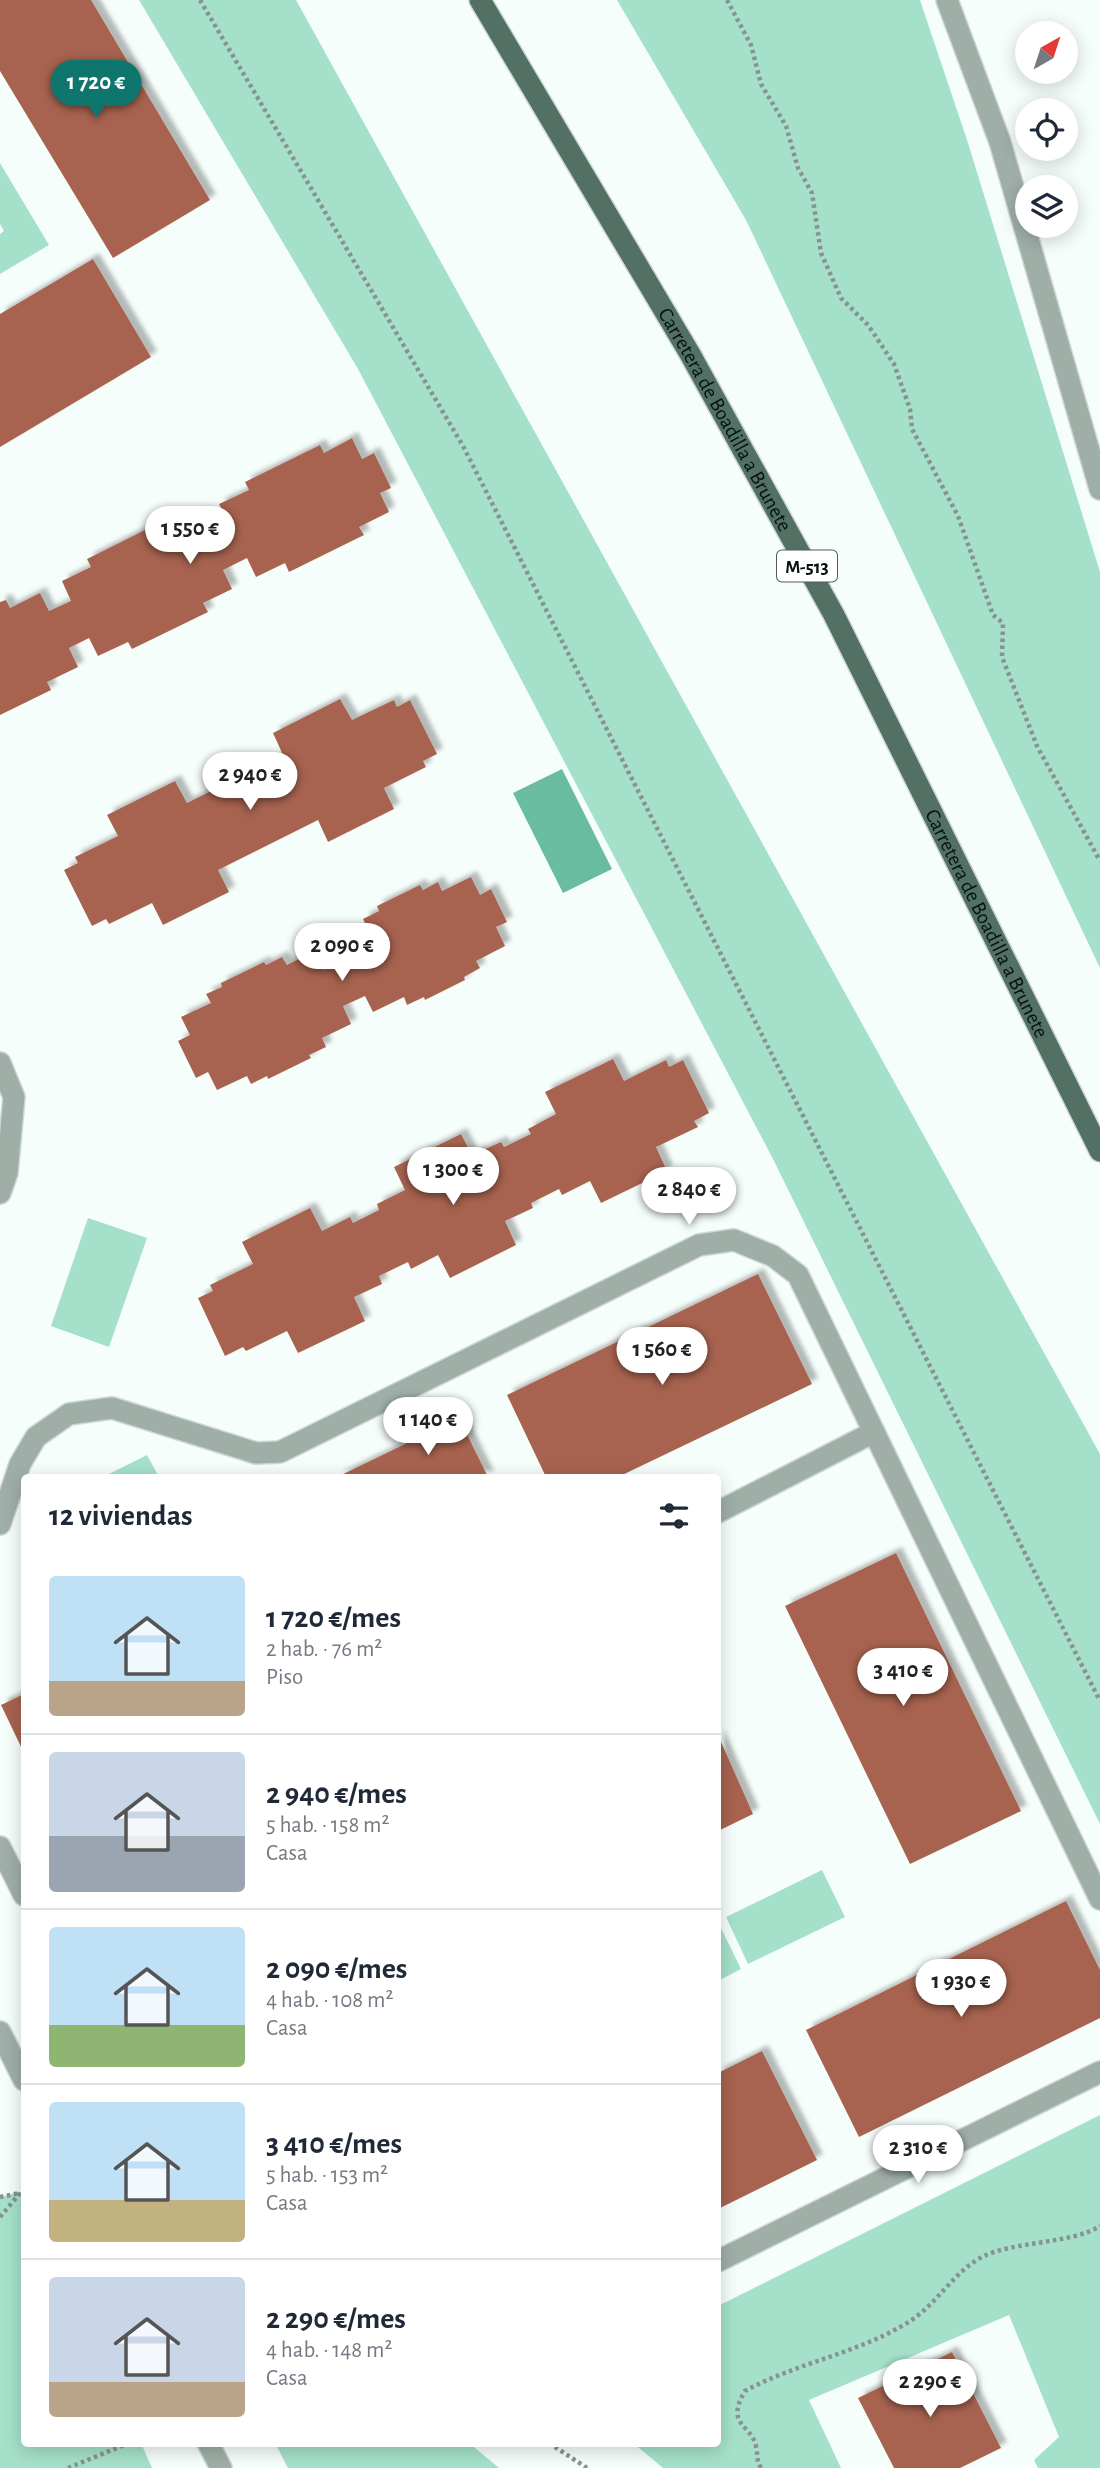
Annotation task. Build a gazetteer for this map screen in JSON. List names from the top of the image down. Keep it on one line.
{"streets":{"main road":["Carretera de Boadilla a Brunete","M-513"]},"north":"top right","page":{"price":["1 720 €","1 550 €","2 940 €","2 090 €","1 300 €","2 840 €","1 560 €","1 140 €","3 410 €","1 930 €","2 310 €","2 290 €"],"heading":"12 viviendas","list":[{"name":"1 720 €/mes","note":"2 hab. · 76 m² · Piso"},{"name":"2 940 €/mes","note":"5 hab. · 158 m² · Casa"},{"name":"2 090 €/mes","note":"4 hab. · 108 m² · Casa"},{"name":"3 410 €/mes","note":"5 hab. · 153 m² · Casa"},{"name":"2 290 €/mes","note":"4 hab. · 148 m² · Casa"}]}}
